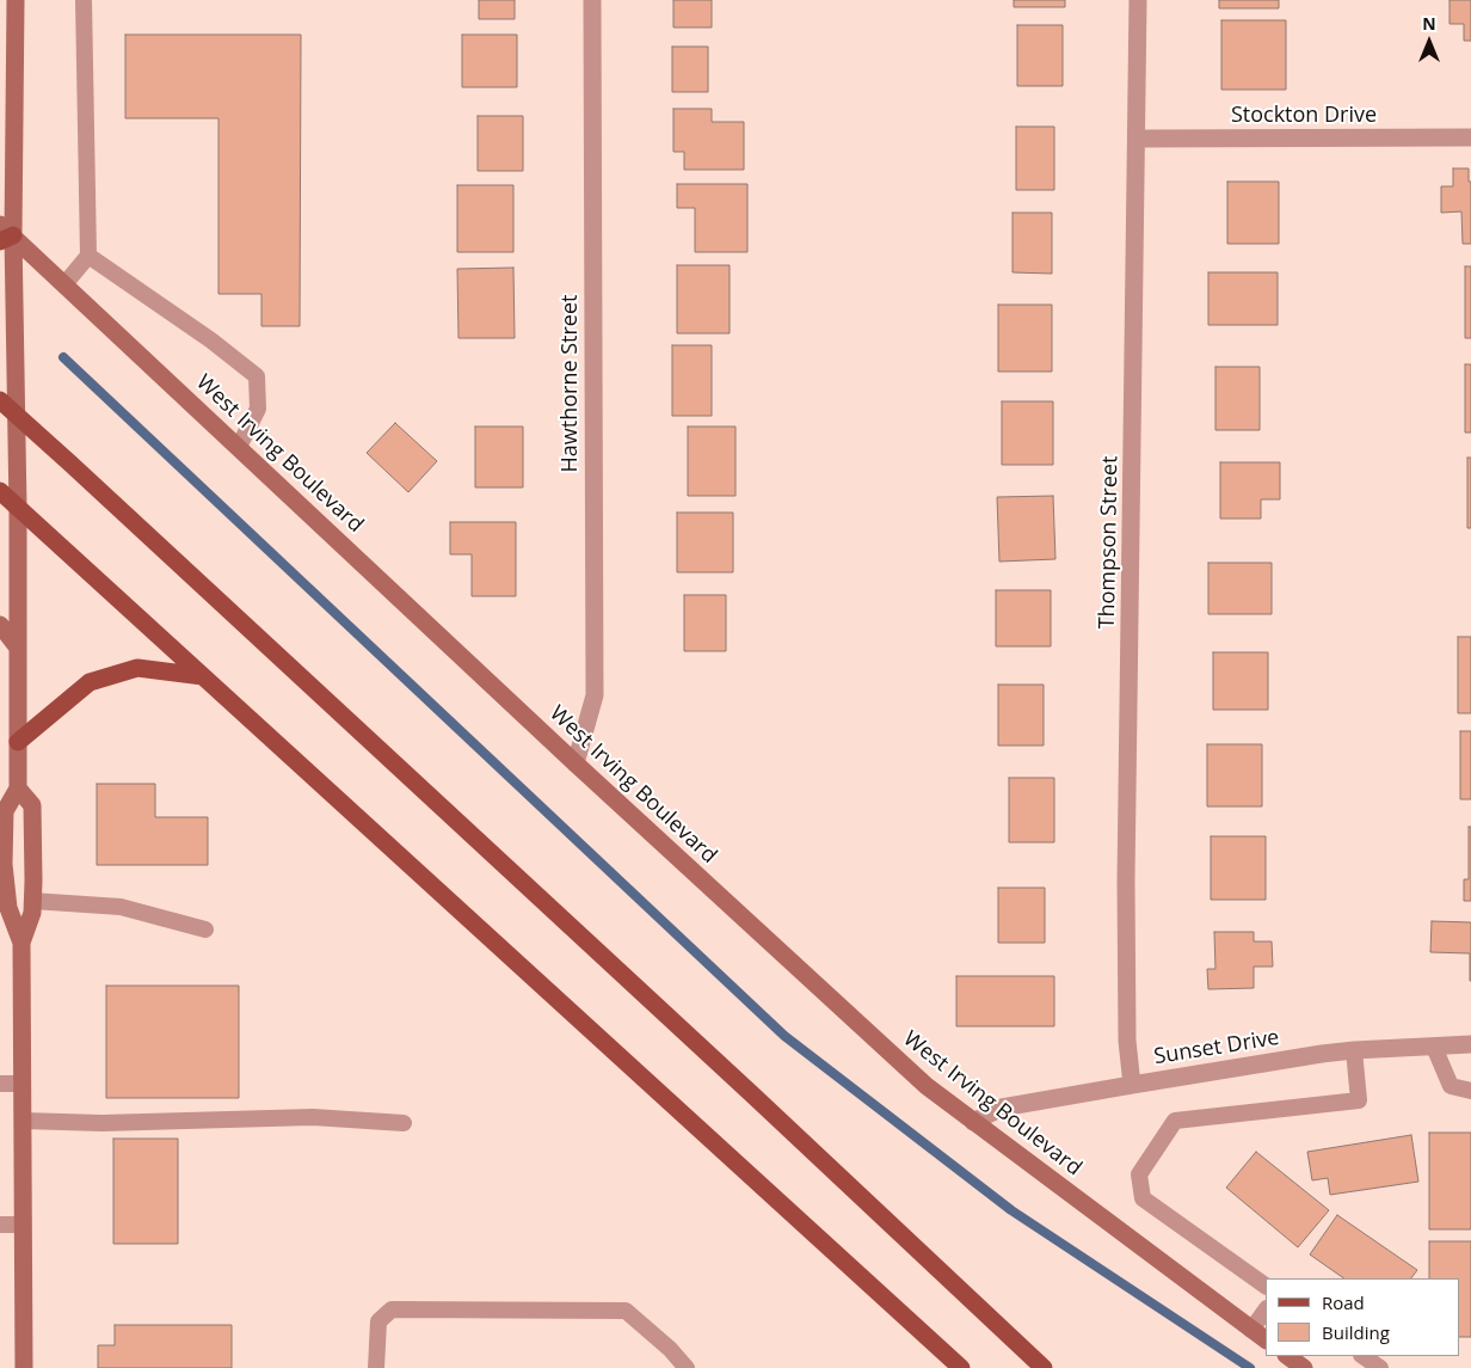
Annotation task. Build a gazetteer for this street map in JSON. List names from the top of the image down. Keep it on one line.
{"streets":{"street":["Stockton Drive","Hawthorne Street","West Irving Boulevard","Thompson Street","Sunset Drive"]},"crossings":[["Stockton Drive","Thompson Street"],["Hawthorne Street","West Irving Boulevard"],["West Irving Boulevard","Sunset Drive"],["Thompson Street","Sunset Drive"]],"legend":["Road","Building"],"north":"top"}
